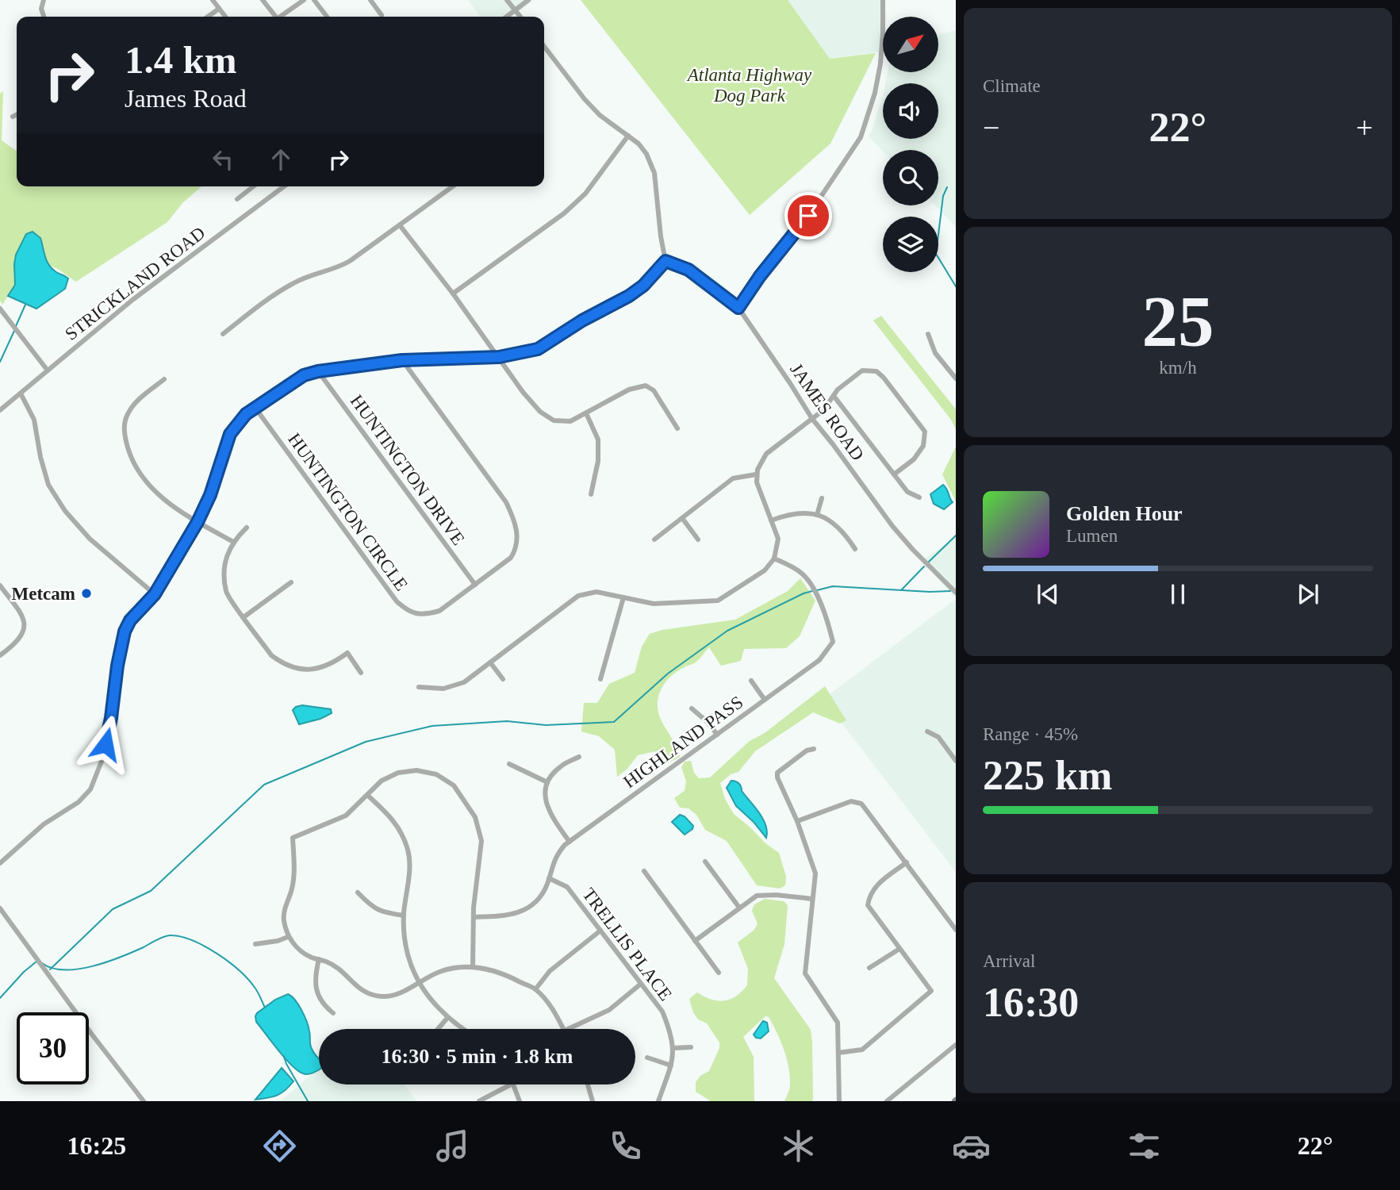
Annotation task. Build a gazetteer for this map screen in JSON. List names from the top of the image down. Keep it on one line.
{"streets":{"street":["STRICKLAND ROAD","JAMES ROAD","HUNTINGTON DRIVE","HUNTINGTON CIRCLE","HIGHLAND PASS","TRELLIS PLACE"]},"crossings":[["HUNTINGTON DRIVE","HUNTINGTON CIRCLE"],["HIGHLAND PASS","TRELLIS PLACE"]],"parks":["Atlanta Highway Dog Park"],"places":["Metcam"],"north":"top right","page":{"tile":["Climate",["25","km/h"],["Range · 45%","225 km"],["Arrival","16:30"]],"turn":["1.4 km","James Road"],"heat":["−","22°","+"],"song":["Golden Hour","Lumen"],"limit":"30","trip":"16:30 · 5 min · 1.8 km","tabs":["16:25","22°"]}}
